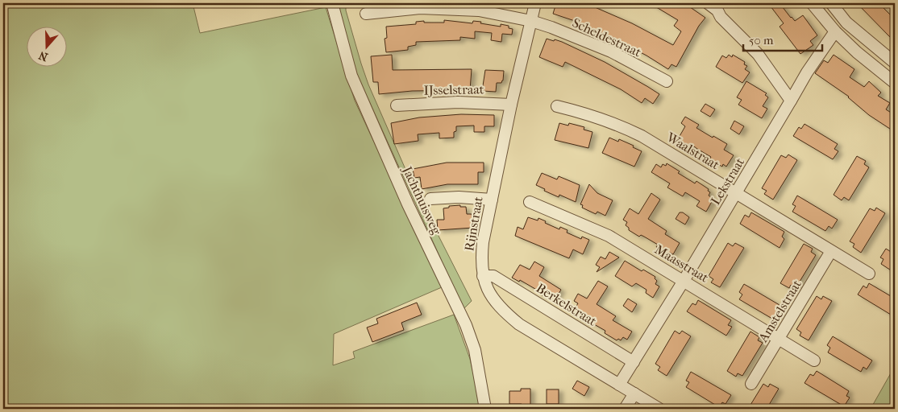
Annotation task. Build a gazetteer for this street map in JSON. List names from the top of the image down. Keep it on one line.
{"streets":{"street":["Scheldestraat","IJsselstraat","Waalstraat","Lekstraat","Jachthuisweg","Rijnstraat","Maasstraat","Berkelstraat","Amstelstraat"]},"crossings":[["Scheldestraat","Rijnstraat"],["IJsselstraat","Rijnstraat"],["Waalstraat","Lekstraat"],["Waalstraat","Amstelstraat"],["Lekstraat","Rijnstraat"],["Lekstraat","Maasstraat"],["Lekstraat","Berkelstraat"],["Rijnstraat","Berkelstraat"],["Maasstraat","Amstelstraat"]],"scale_bar":"50 m","north":"bottom"}
